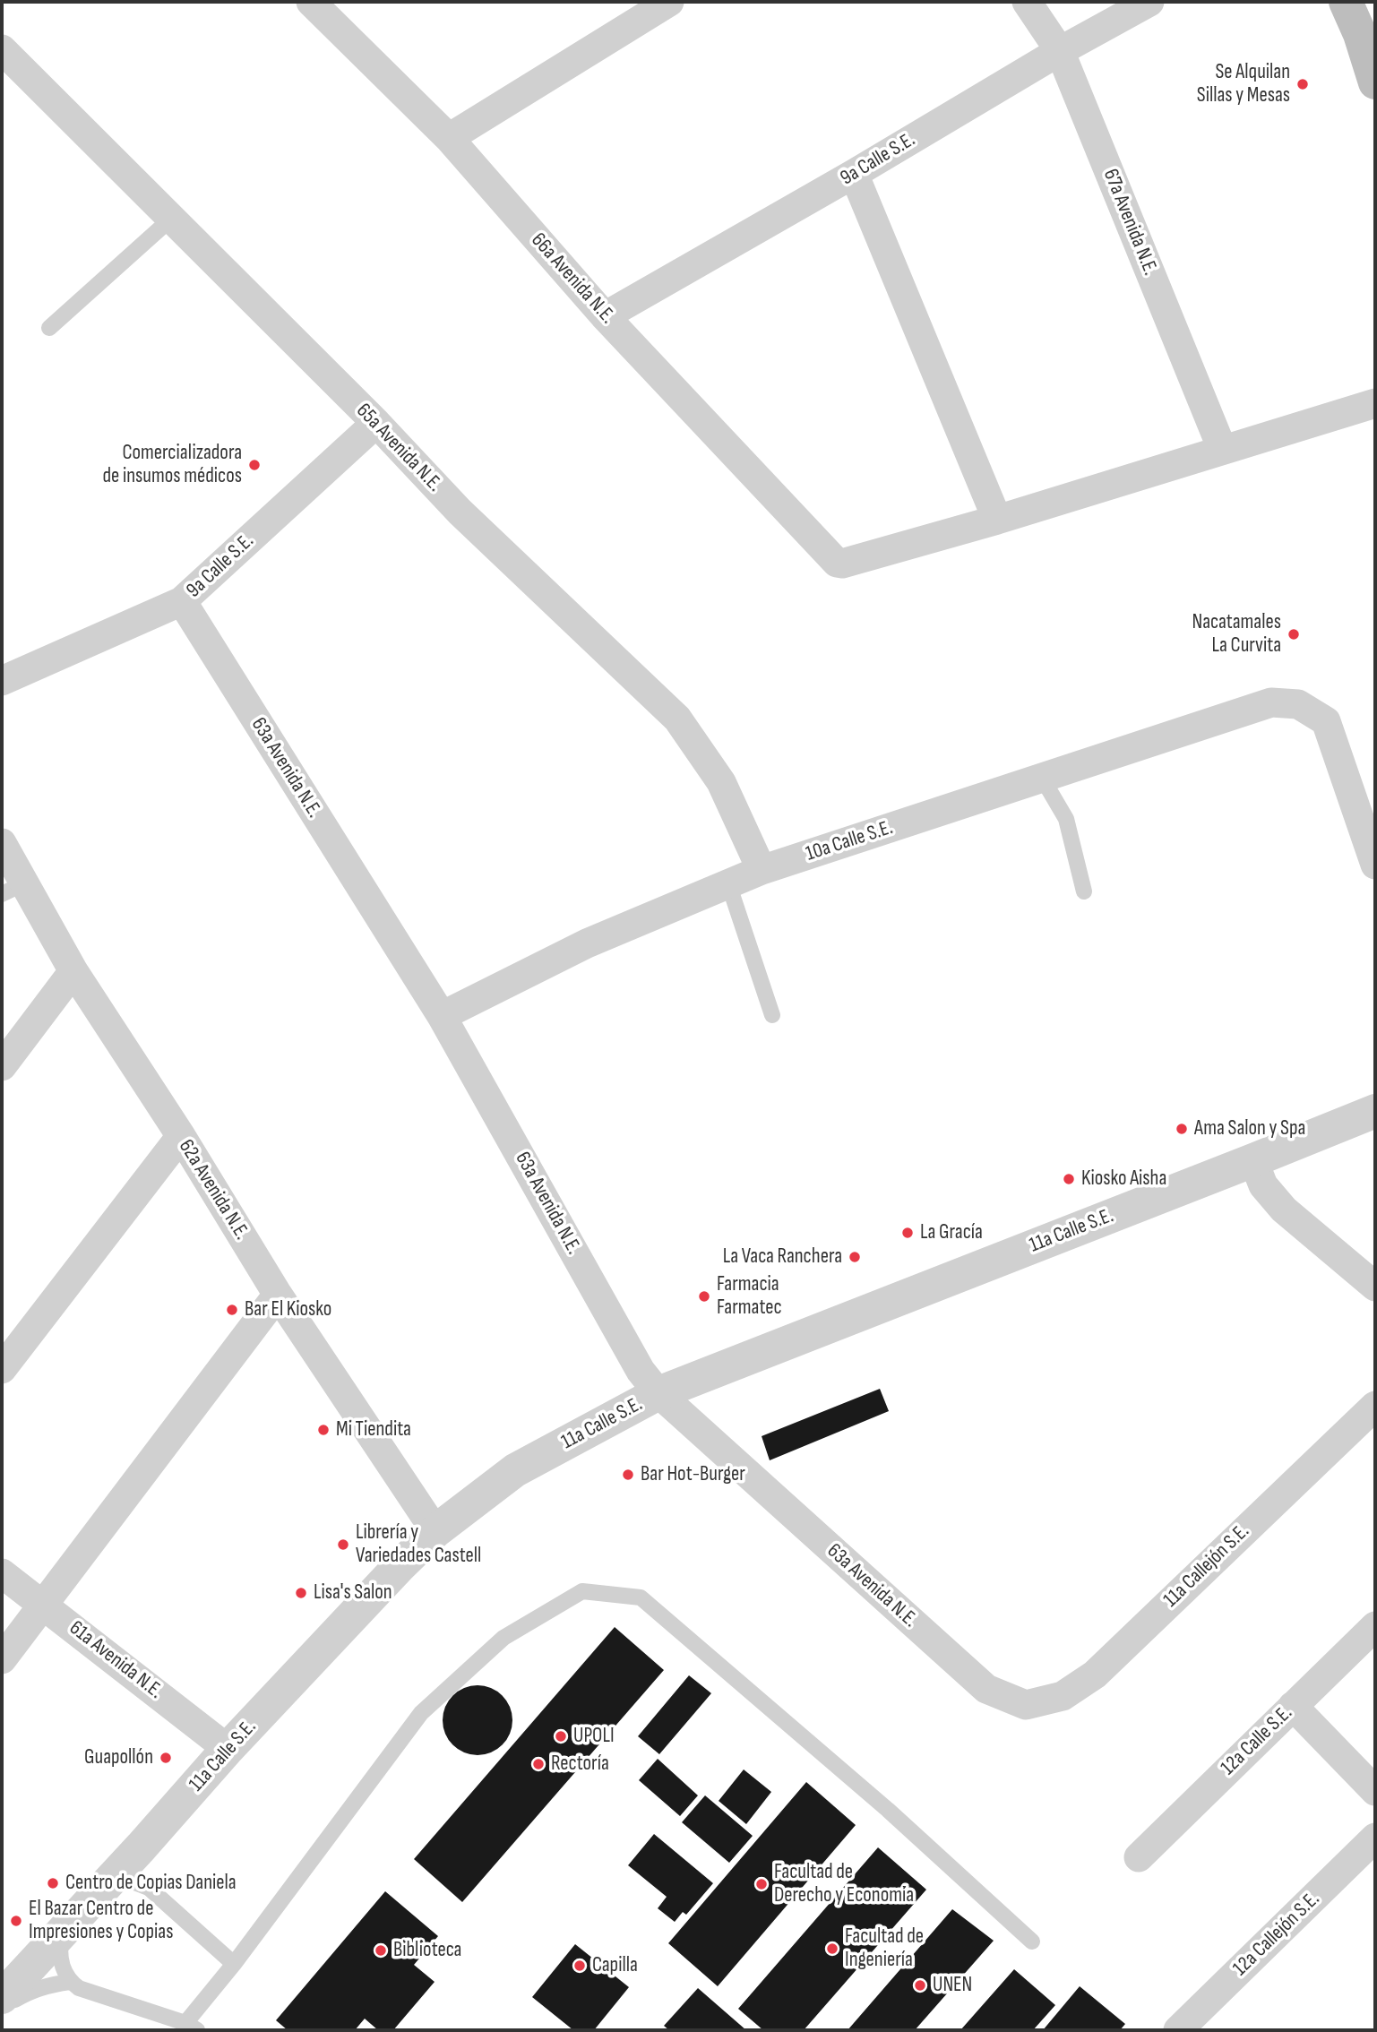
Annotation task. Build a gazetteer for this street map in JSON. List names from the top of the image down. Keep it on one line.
{"streets":{"street":["9a Calle S.E.","67a Avenida N.E.","66a Avenida N.E.","65a Avenida N.E.","63a Avenida N.E.","10a Calle S.E.","62a Avenida N.E.","11a Calle S.E.","11a Callejón S.E.","61a Avenida N.E.","12a Calle S.E.","12a Callejón S.E."]},"crossings":[["9a Calle S.E.","67a Avenida N.E."],["9a Calle S.E.","66a Avenida N.E."],["9a Calle S.E.","65a Avenida N.E."],["9a Calle S.E.","63a Avenida N.E."],["65a Avenida N.E.","10a Calle S.E."],["63a Avenida N.E.","10a Calle S.E."],["63a Avenida N.E.","11a Calle S.E."],["63a Avenida N.E.","11a Callejón S.E."],["62a Avenida N.E.","11a Calle S.E."],["11a Calle S.E.","61a Avenida N.E."]],"places":["Se Alquilan Sillas y Mesas","Comercializadora de insumos médicos","Nacatamales La Curvita","Ama Salon y Spa","Kiosko Aisha","La Gracía","La Vaca Ranchera","Farmacia Farmatec","Bar El Kiosko","Mi Tiendita","Bar Hot-Burger","Librería y Variedades Castell","Lisa's Salon","UPOLI","Guapollón","Rectoría","Centro de Copias Daniela","Facultad de Derecho y Economía","El Bazar Centro de Impresiones y Copias","Facultad de Ingeniería","Biblioteca","Capilla","UNEN"]}
